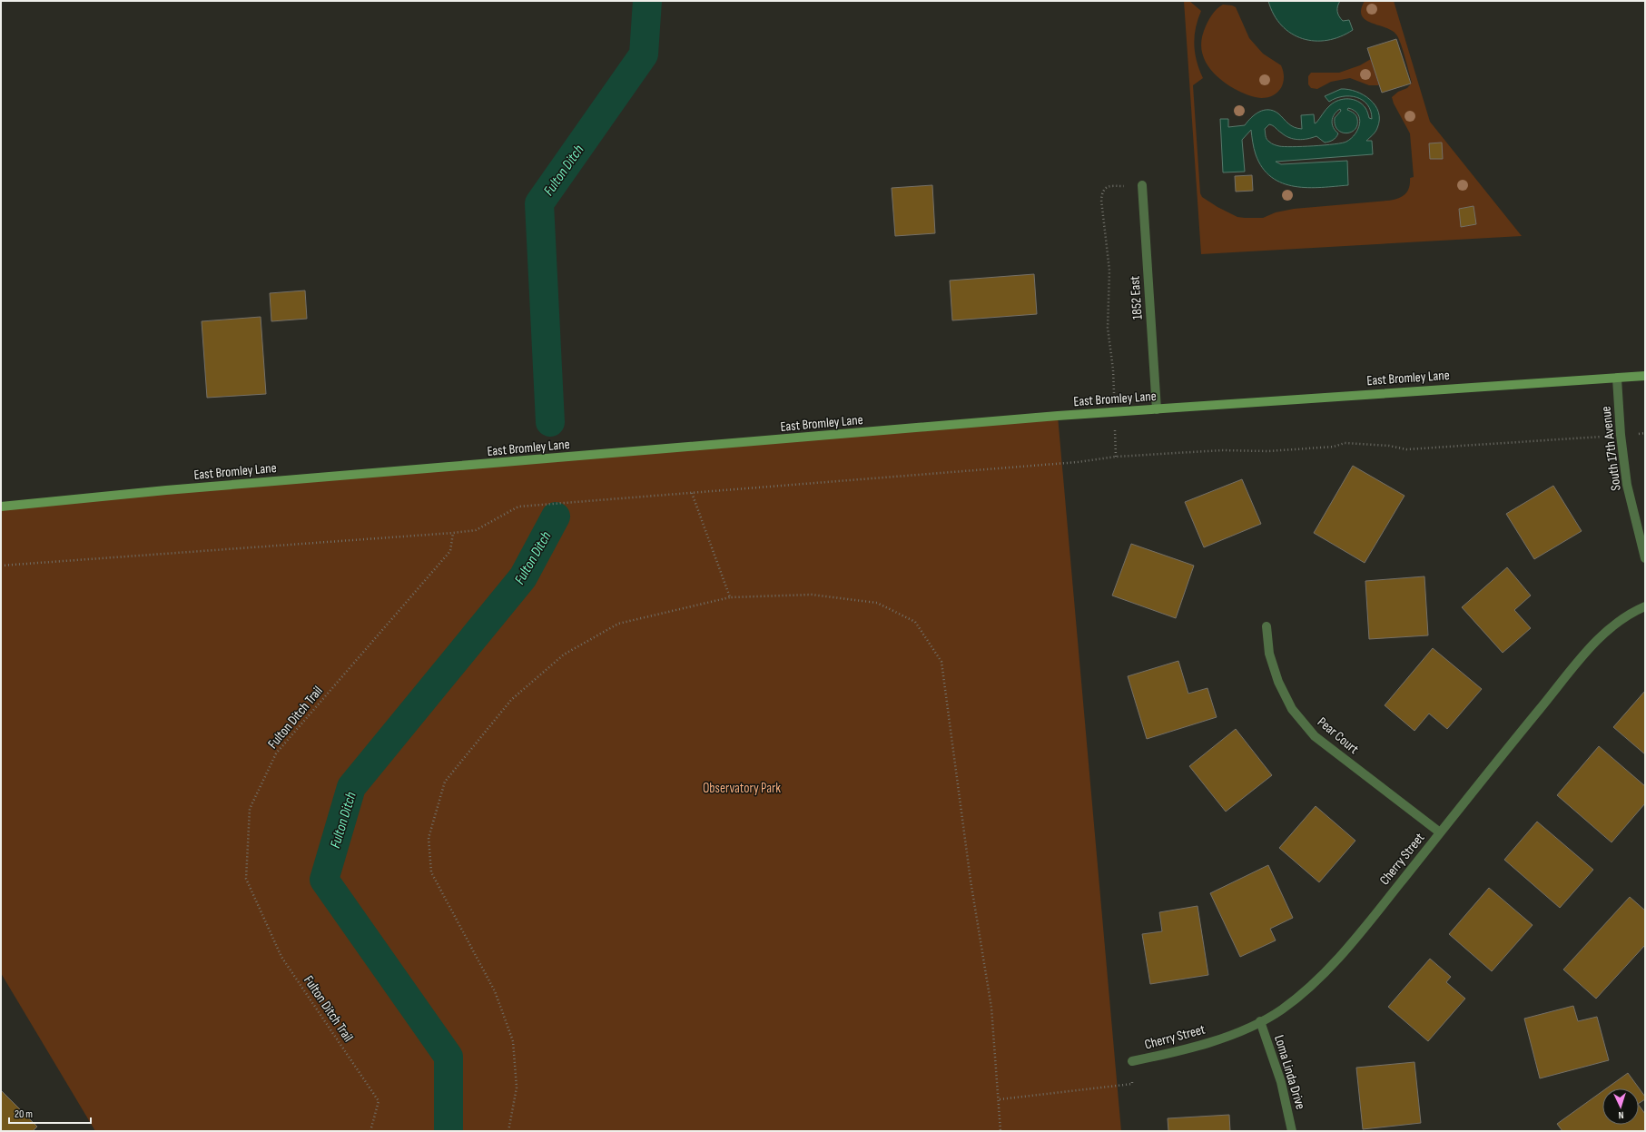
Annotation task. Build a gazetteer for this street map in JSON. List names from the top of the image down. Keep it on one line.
{"streets":{"main road":["East Bromley Lane"],"street":["1852 East","South 17th Avenue","Pear Court","Cherry Street","Loma Linda Drive"],"path":["Fulton Ditch Trail"]},"crossings":[["1852 East","East Bromley Lane"],["East Bromley Lane","South 17th Avenue"],["Pear Court","Cherry Street"],["Cherry Street","Loma Linda Drive"]],"water":["Fulton Ditch"],"parks":["Observatory Park"],"scale_bar":"20 m","north":"bottom"}
